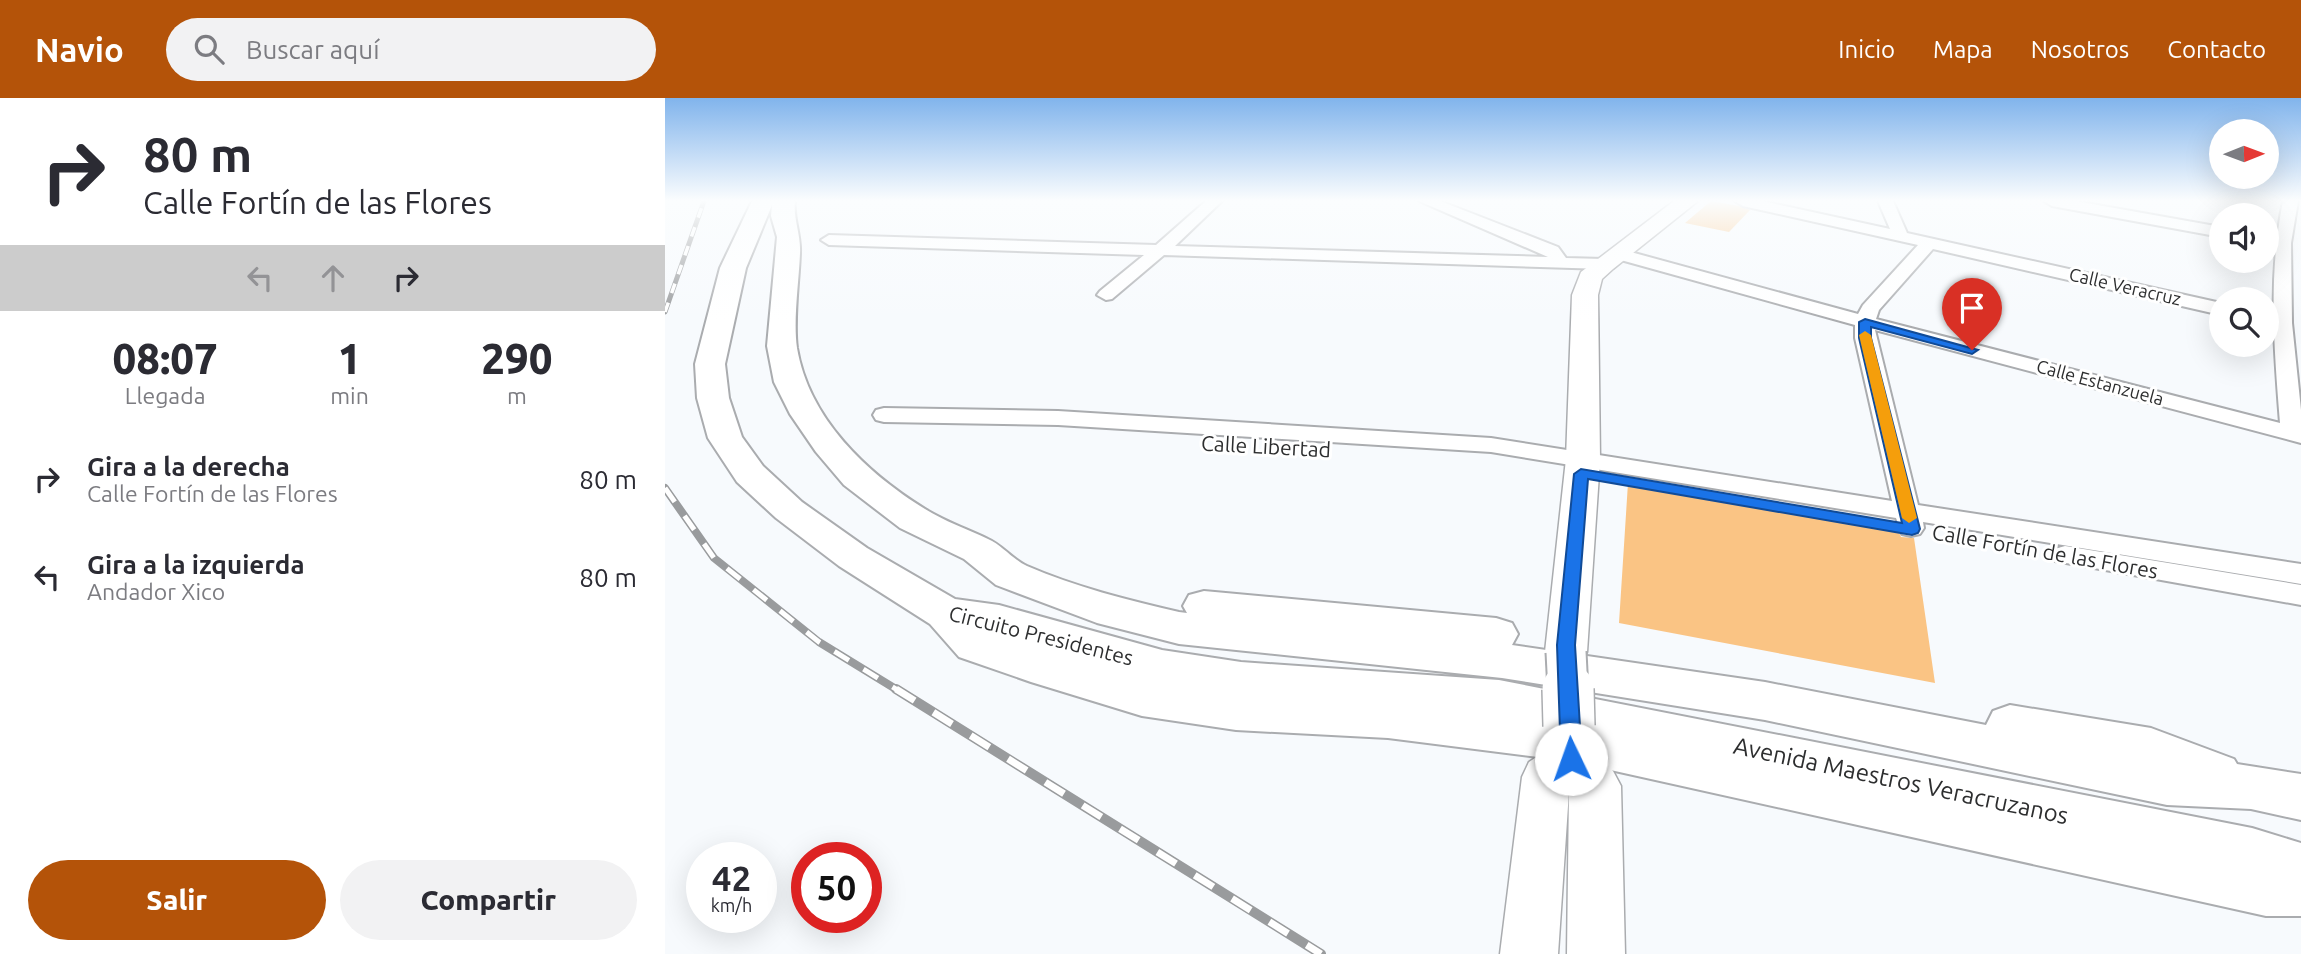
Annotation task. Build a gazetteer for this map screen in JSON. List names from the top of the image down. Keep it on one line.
{"streets":{"main road":["Circuito Presidentes","Avenida Maestros Veracruzanos"],"street":["Calle Veracruz","Calle Estanzuela","Calle Libertad","Calle Fortín de las Flores"]},"crossings":[["Calle Libertad","Calle Fortín de las Flores"],["Circuito Presidentes","Avenida Maestros Veracruzanos"]],"north":"right","page":{"header":"Navio","search":"Buscar aquí","nav":["Inicio","Mapa","Nosotros","Contacto"],"turn":["80 m","Calle Fortín de las Flores"],"eta":["08:07","Llegada","1","min","290","m"],"list":[{"name":"Gira a la derecha","note":"Calle Fortín de las Flores","value":"80 m"},{"name":"Gira a la izquierda","note":"Andador Xico","value":"80 m"}],"speed":"42 km/h","limit":"50","buttons":["Salir","Compartir"]}}
